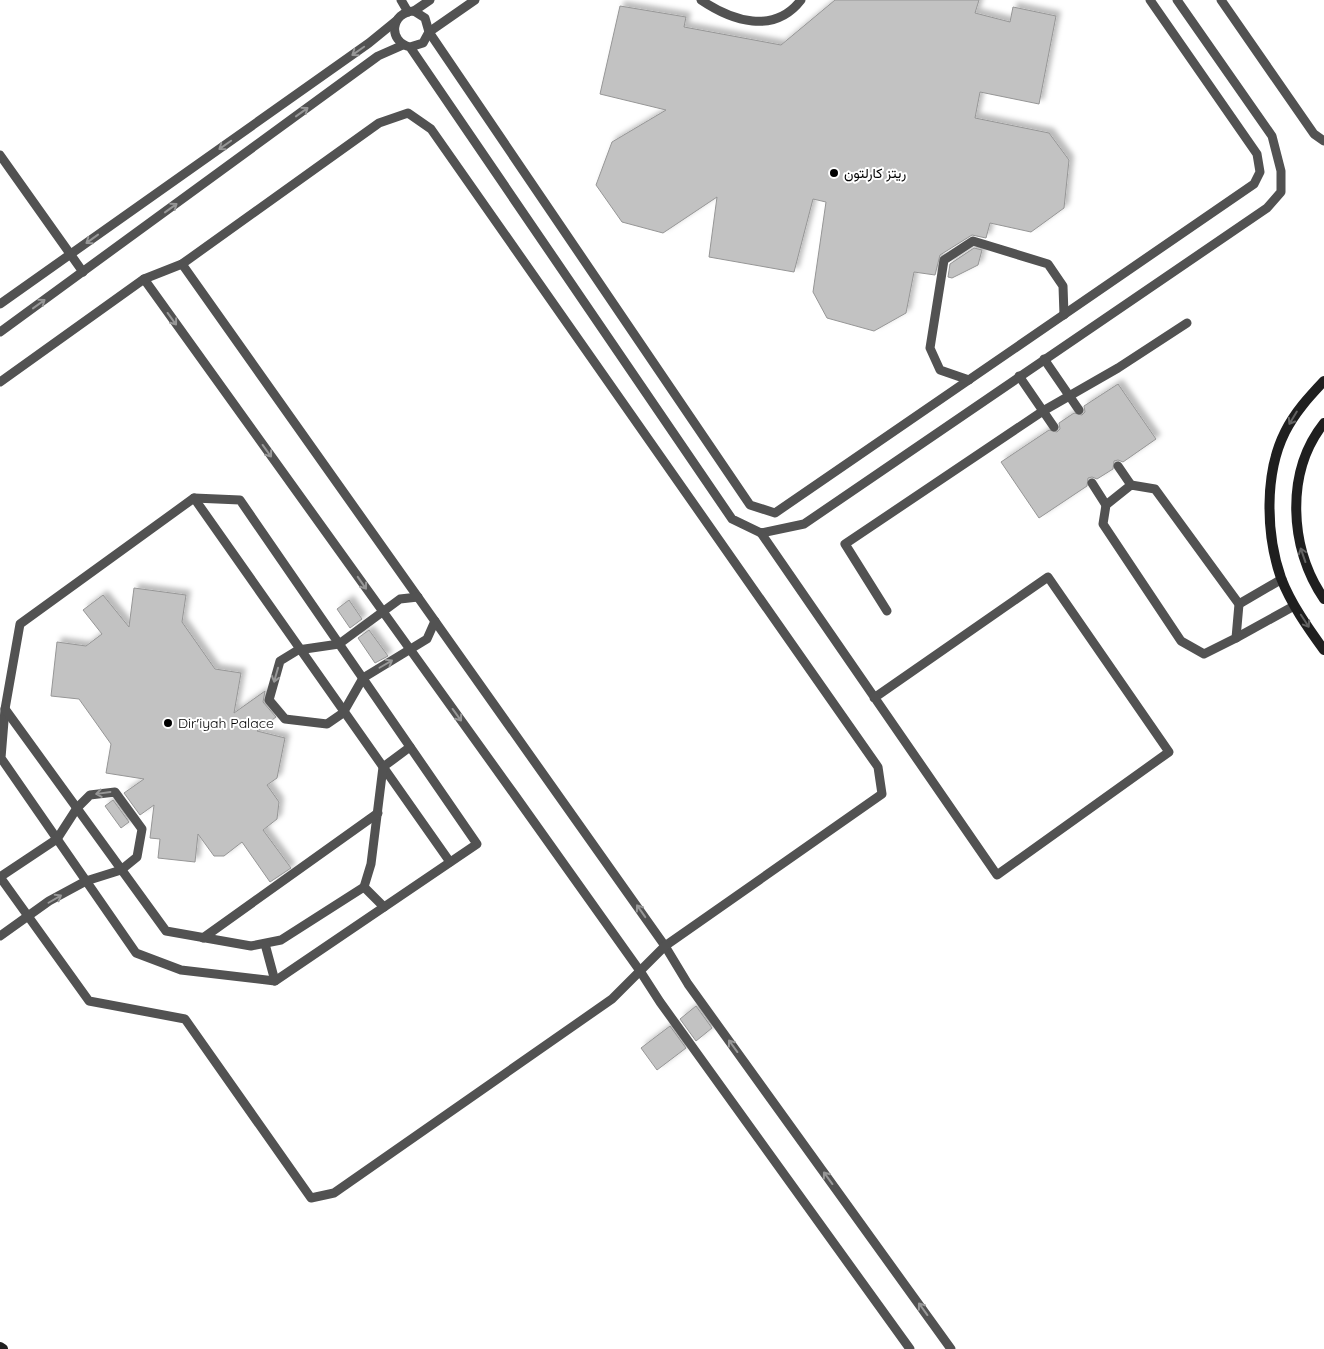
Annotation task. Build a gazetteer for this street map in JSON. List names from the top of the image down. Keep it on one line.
{"places":["ريتز كارلتون","Dir'iyah Palace"]}
